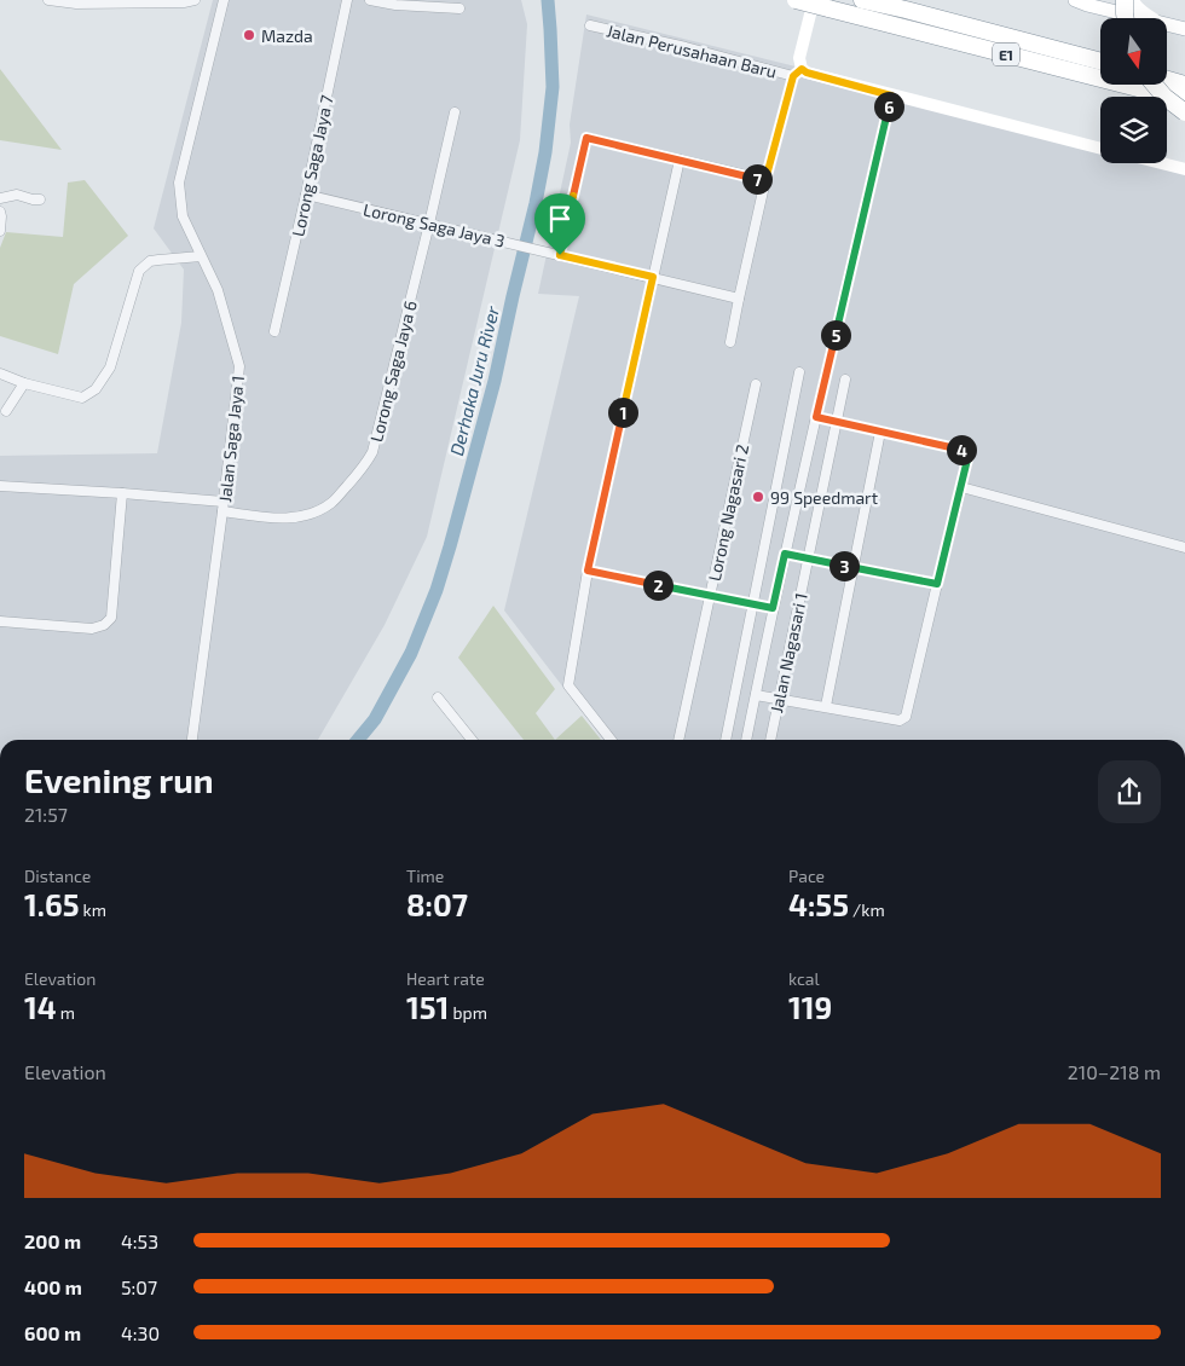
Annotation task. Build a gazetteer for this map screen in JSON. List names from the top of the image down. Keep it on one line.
{"streets":{"highway":["E1"],"street":["Jalan Perusahaan Baru","Lorong Saga Jaya 7","Lorong Saga Jaya 3","Lorong Saga Jaya 6","Jalan Saga Jaya 1","Lorong Nagasari 2","Jalan Nagasari 1"]},"crossings":[["Lorong Saga Jaya 7","Lorong Saga Jaya 3"],["Lorong Saga Jaya 3","Lorong Saga Jaya 6"],["Lorong Saga Jaya 6","Jalan Saga Jaya 1"]],"water":["Derhaka Juru River"],"places":["Mazda","99 Speedmart"],"north":"bottom","page":{"pins":["6","7","5","1","4","3","2"],"heading":["Evening run","21:57"],"stats":[["Distance","1.65 km"],["Time","8:07"],["Pace","4:55 /km"],["Elevation","14 m"],["Heart rate","151 bpm"],["kcal","119"]],"chart":["Elevation","210–218 m"],"list":[{"name":"200 m","note":"4:53"},{"name":"400 m","note":"5:07"},{"name":"600 m","note":"4:30"}]}}
